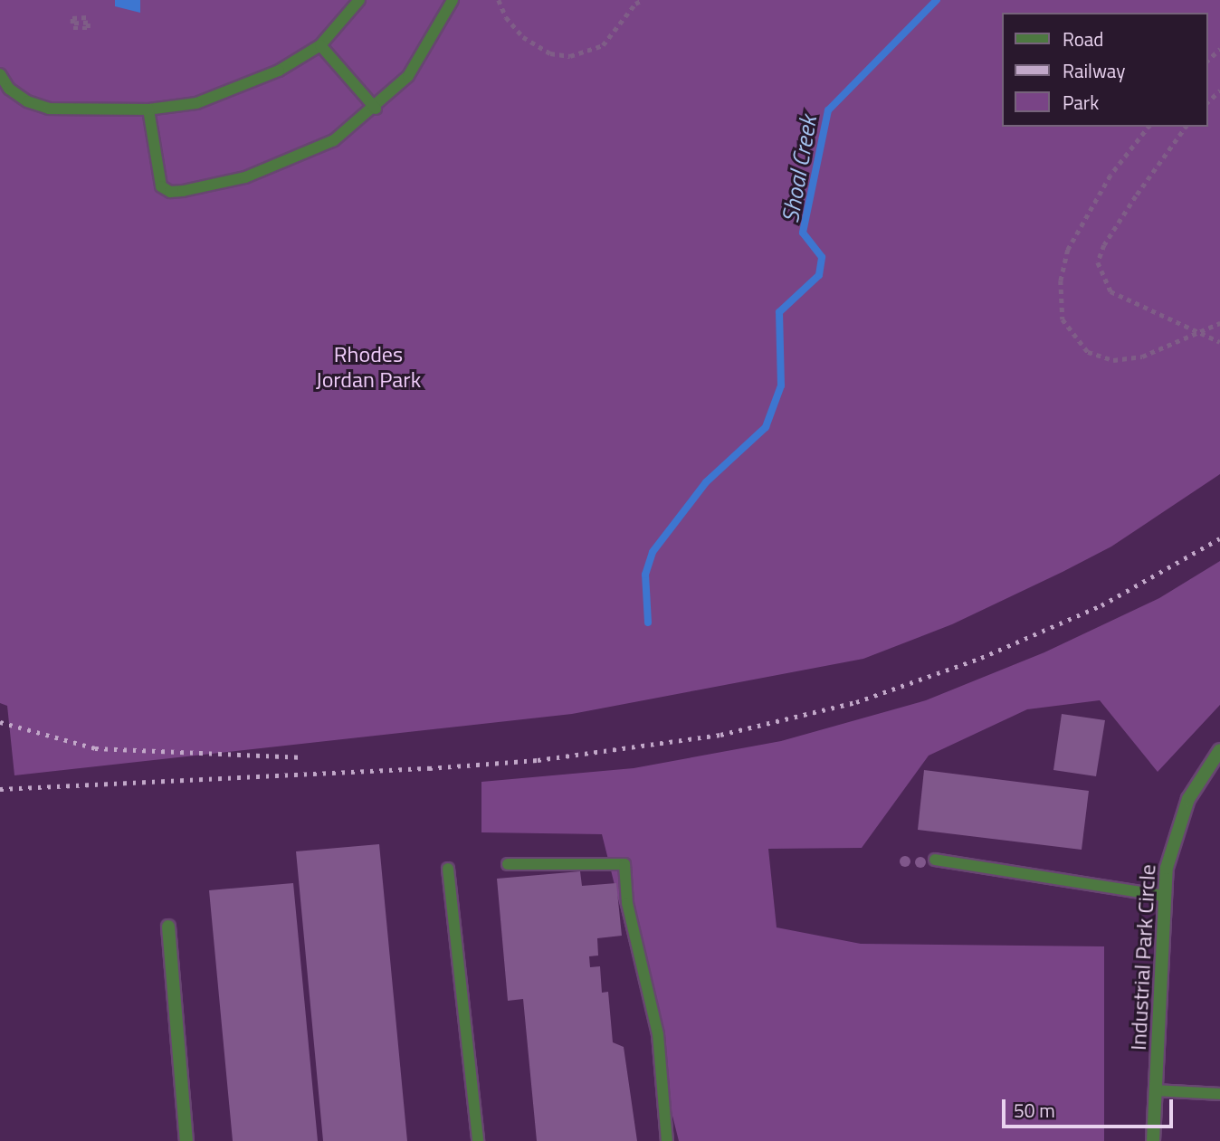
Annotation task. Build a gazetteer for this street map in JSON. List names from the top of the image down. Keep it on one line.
{"streets":{"street":["Industrial Park Circle"]},"water":["Shoal Creek"],"parks":["Rhodes Jordan Park"],"legend":["Road","Railway","Park"],"scale_bar":"50 m"}
